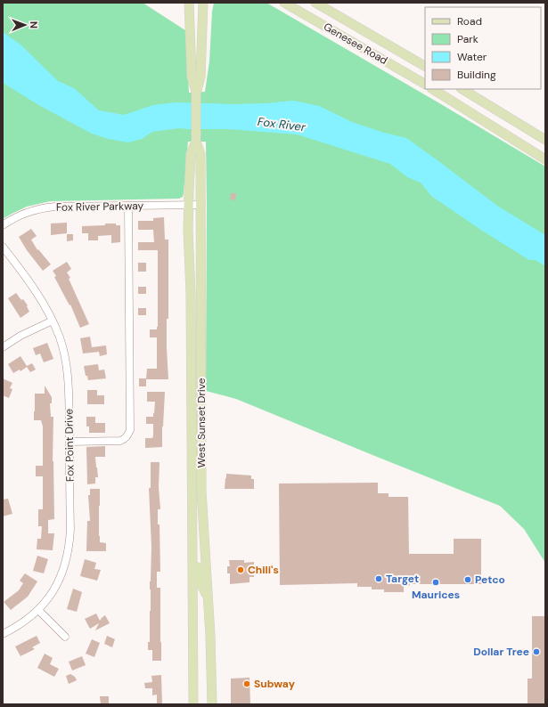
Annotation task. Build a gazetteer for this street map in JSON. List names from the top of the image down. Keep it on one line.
{"streets":{"main road":["Genesee Road","West Sunset Drive"],"street":["Fox River Parkway","Fox Point Drive"]},"crossings":[["Fox River Parkway","West Sunset Drive"]],"water":["Fox River"],"places":["Chili's","Target","Petco","Maurices","Dollar Tree","Subway"],"legend":["Road","Park","Water","Building"],"north":"right"}
